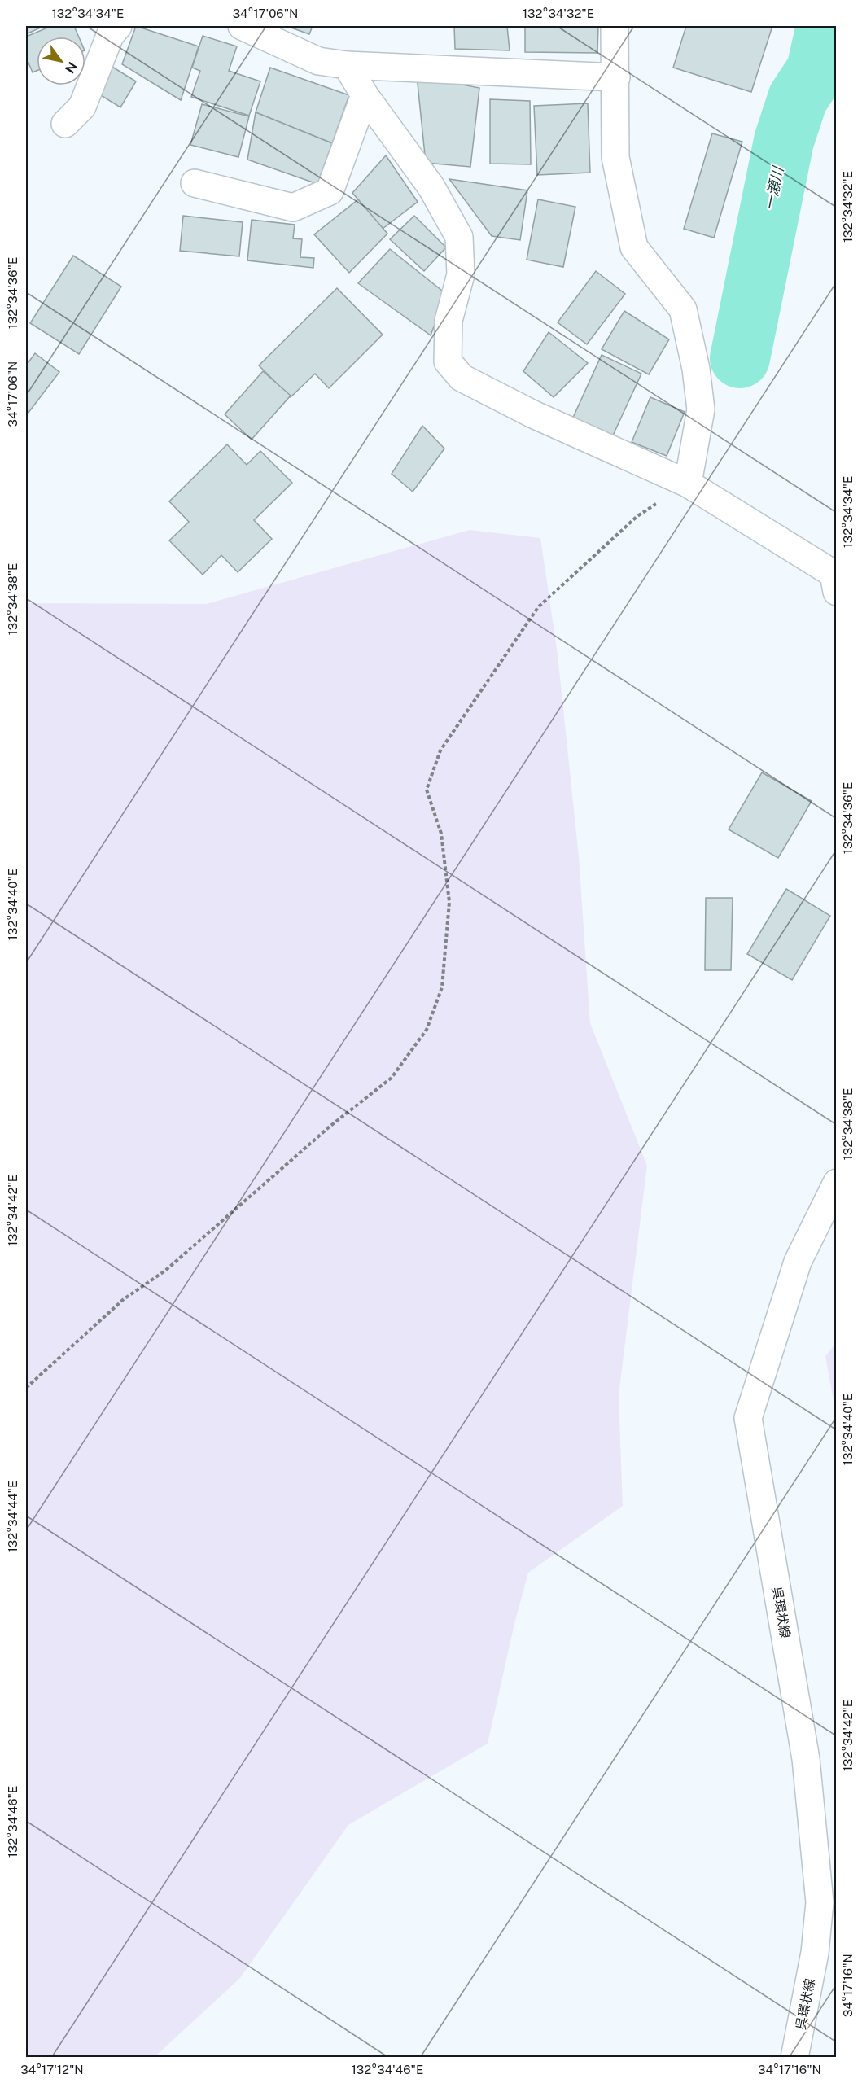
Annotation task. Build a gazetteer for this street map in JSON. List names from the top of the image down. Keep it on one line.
{"streets":{"street":["呉環状線"]},"water":["一瀬川"],"north":"bottom right","coordinates":["132°34'34\"E","34°17'06\"N","132°34'32\"E","132°34'36\"E","132°34'38\"E","132°34'40\"E","132°34'42\"E","132°34'44\"E","132°34'46\"E","34°17'16\"N","34°17'12\"N"]}
